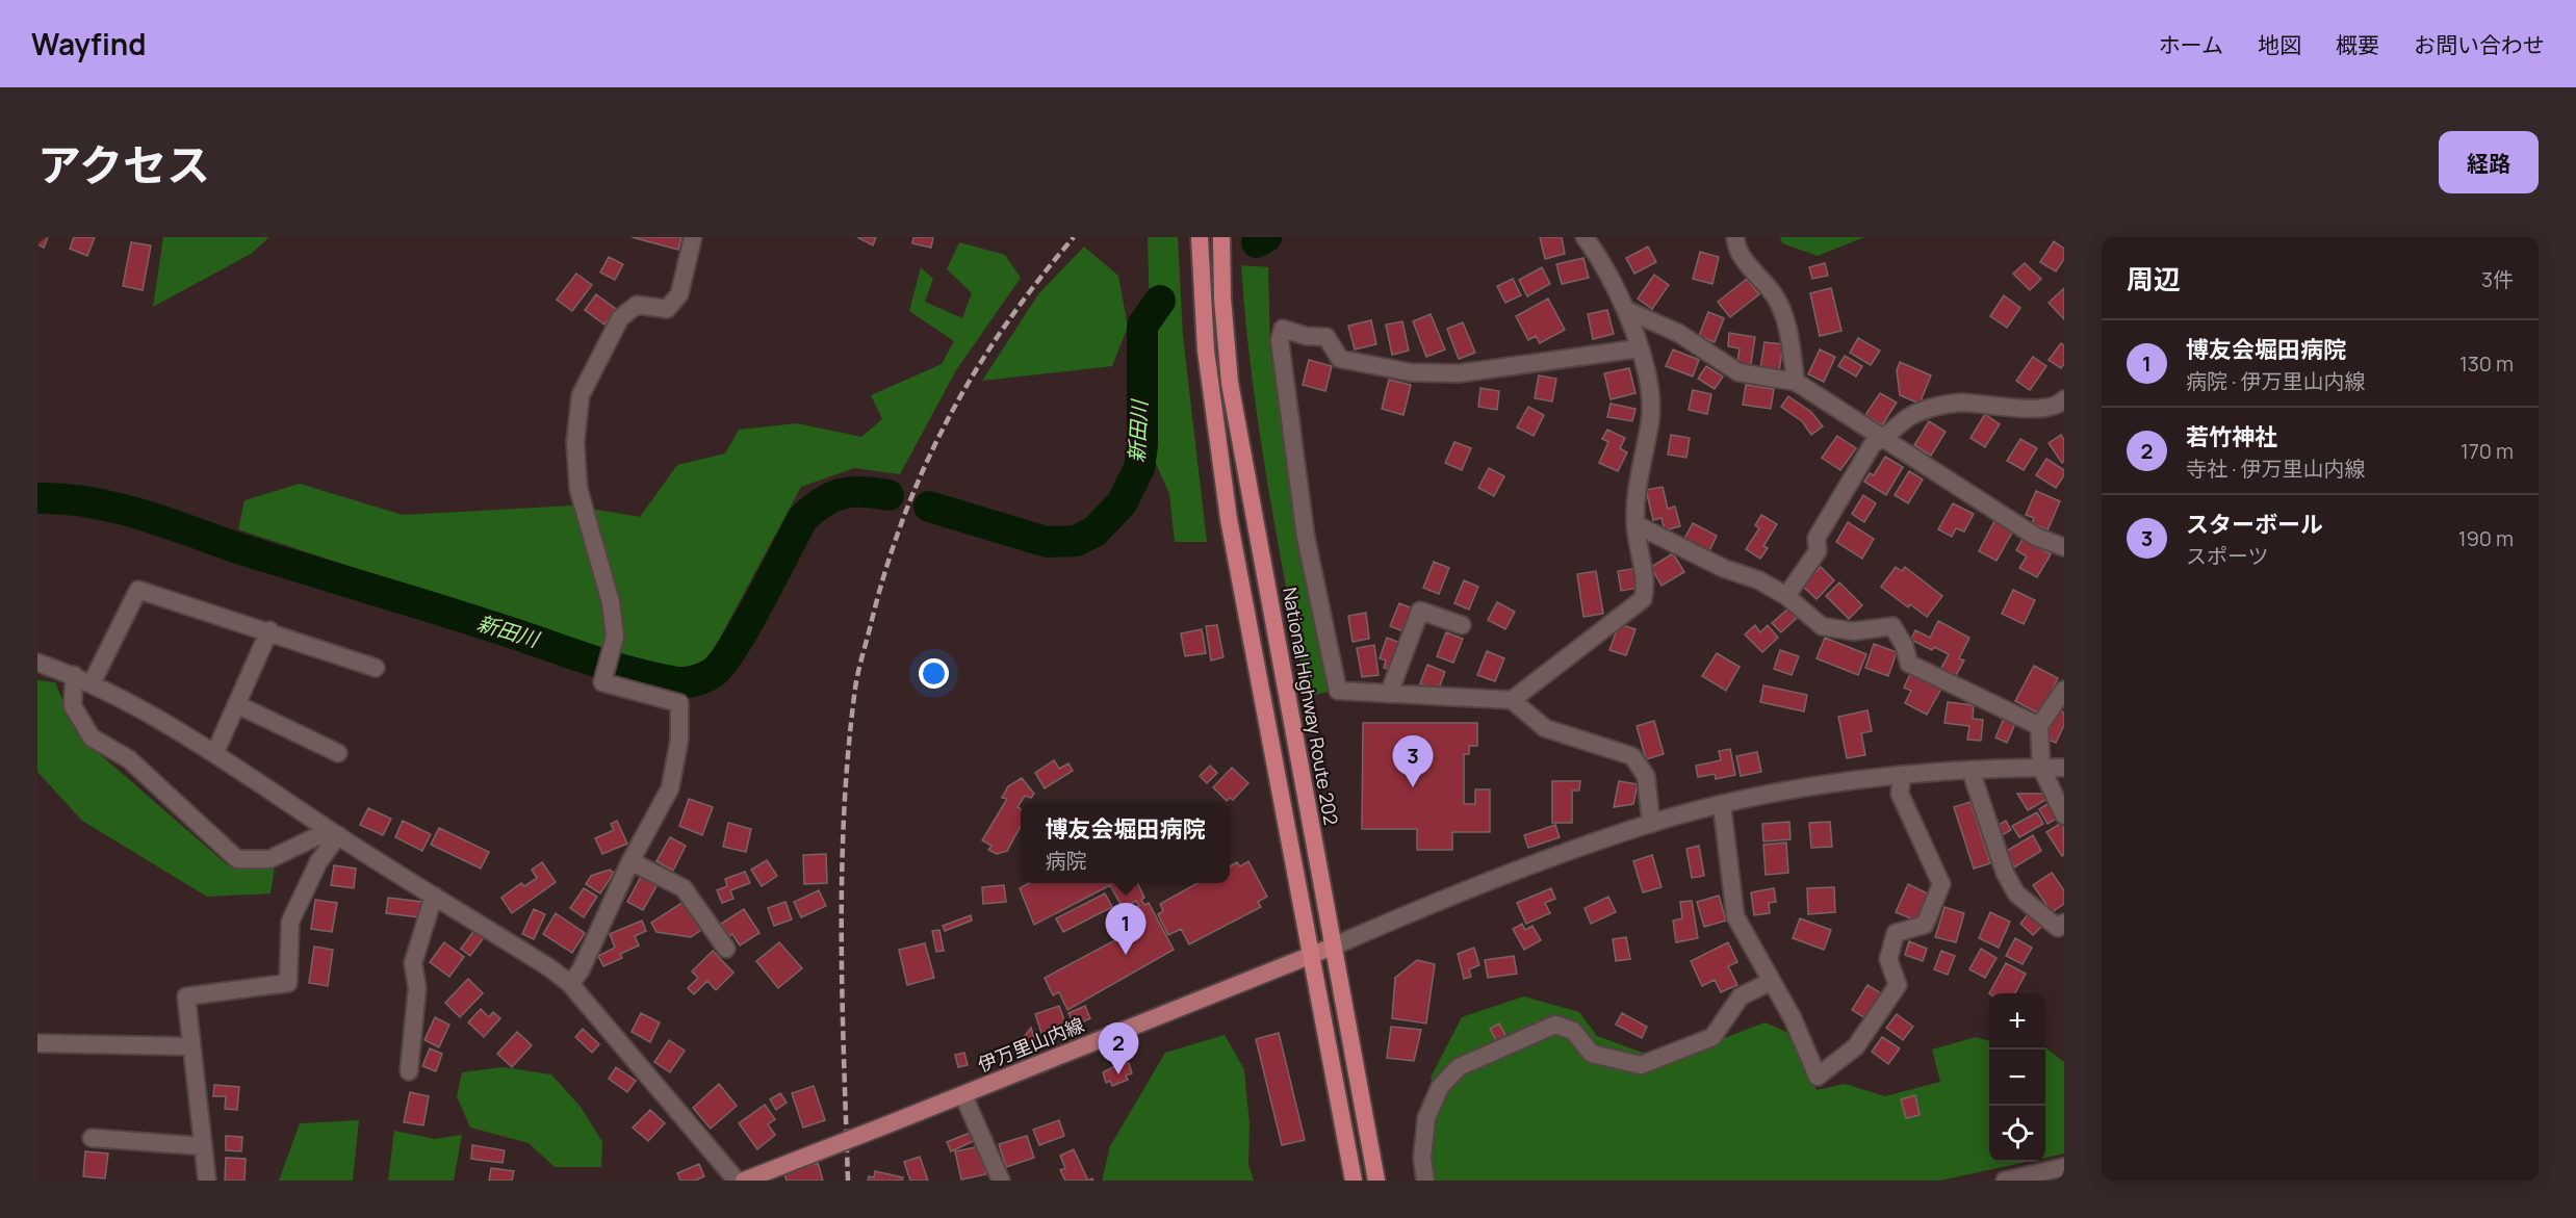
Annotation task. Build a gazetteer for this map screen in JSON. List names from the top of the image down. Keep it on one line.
{"streets":{"highway":["National Highway Route 202"],"main road":["伊万里山内線"]},"crossings":[["National Highway Route 202","伊万里山内線"]],"water":["新田川"],"page":{"header":"Wayfind","nav":["ホーム","地図","概要","お問い合わせ"],"title":"アクセス","buttons":"経路","heading":["周辺","3件"],"list":[{"mark":"1","name":"博友会堀田病院","note":"病院 · 伊万里山内線","value":"130 m"},{"mark":"2","name":"若竹神社","note":"寺社 · 伊万里山内線","value":"170 m"},{"mark":"3","name":"スターボール","note":"スポーツ","value":"190 m"}],"pins":["3","1","2"],"popup":["博友会堀田病院","病院"],"map_buttons":["+","−"]}}
